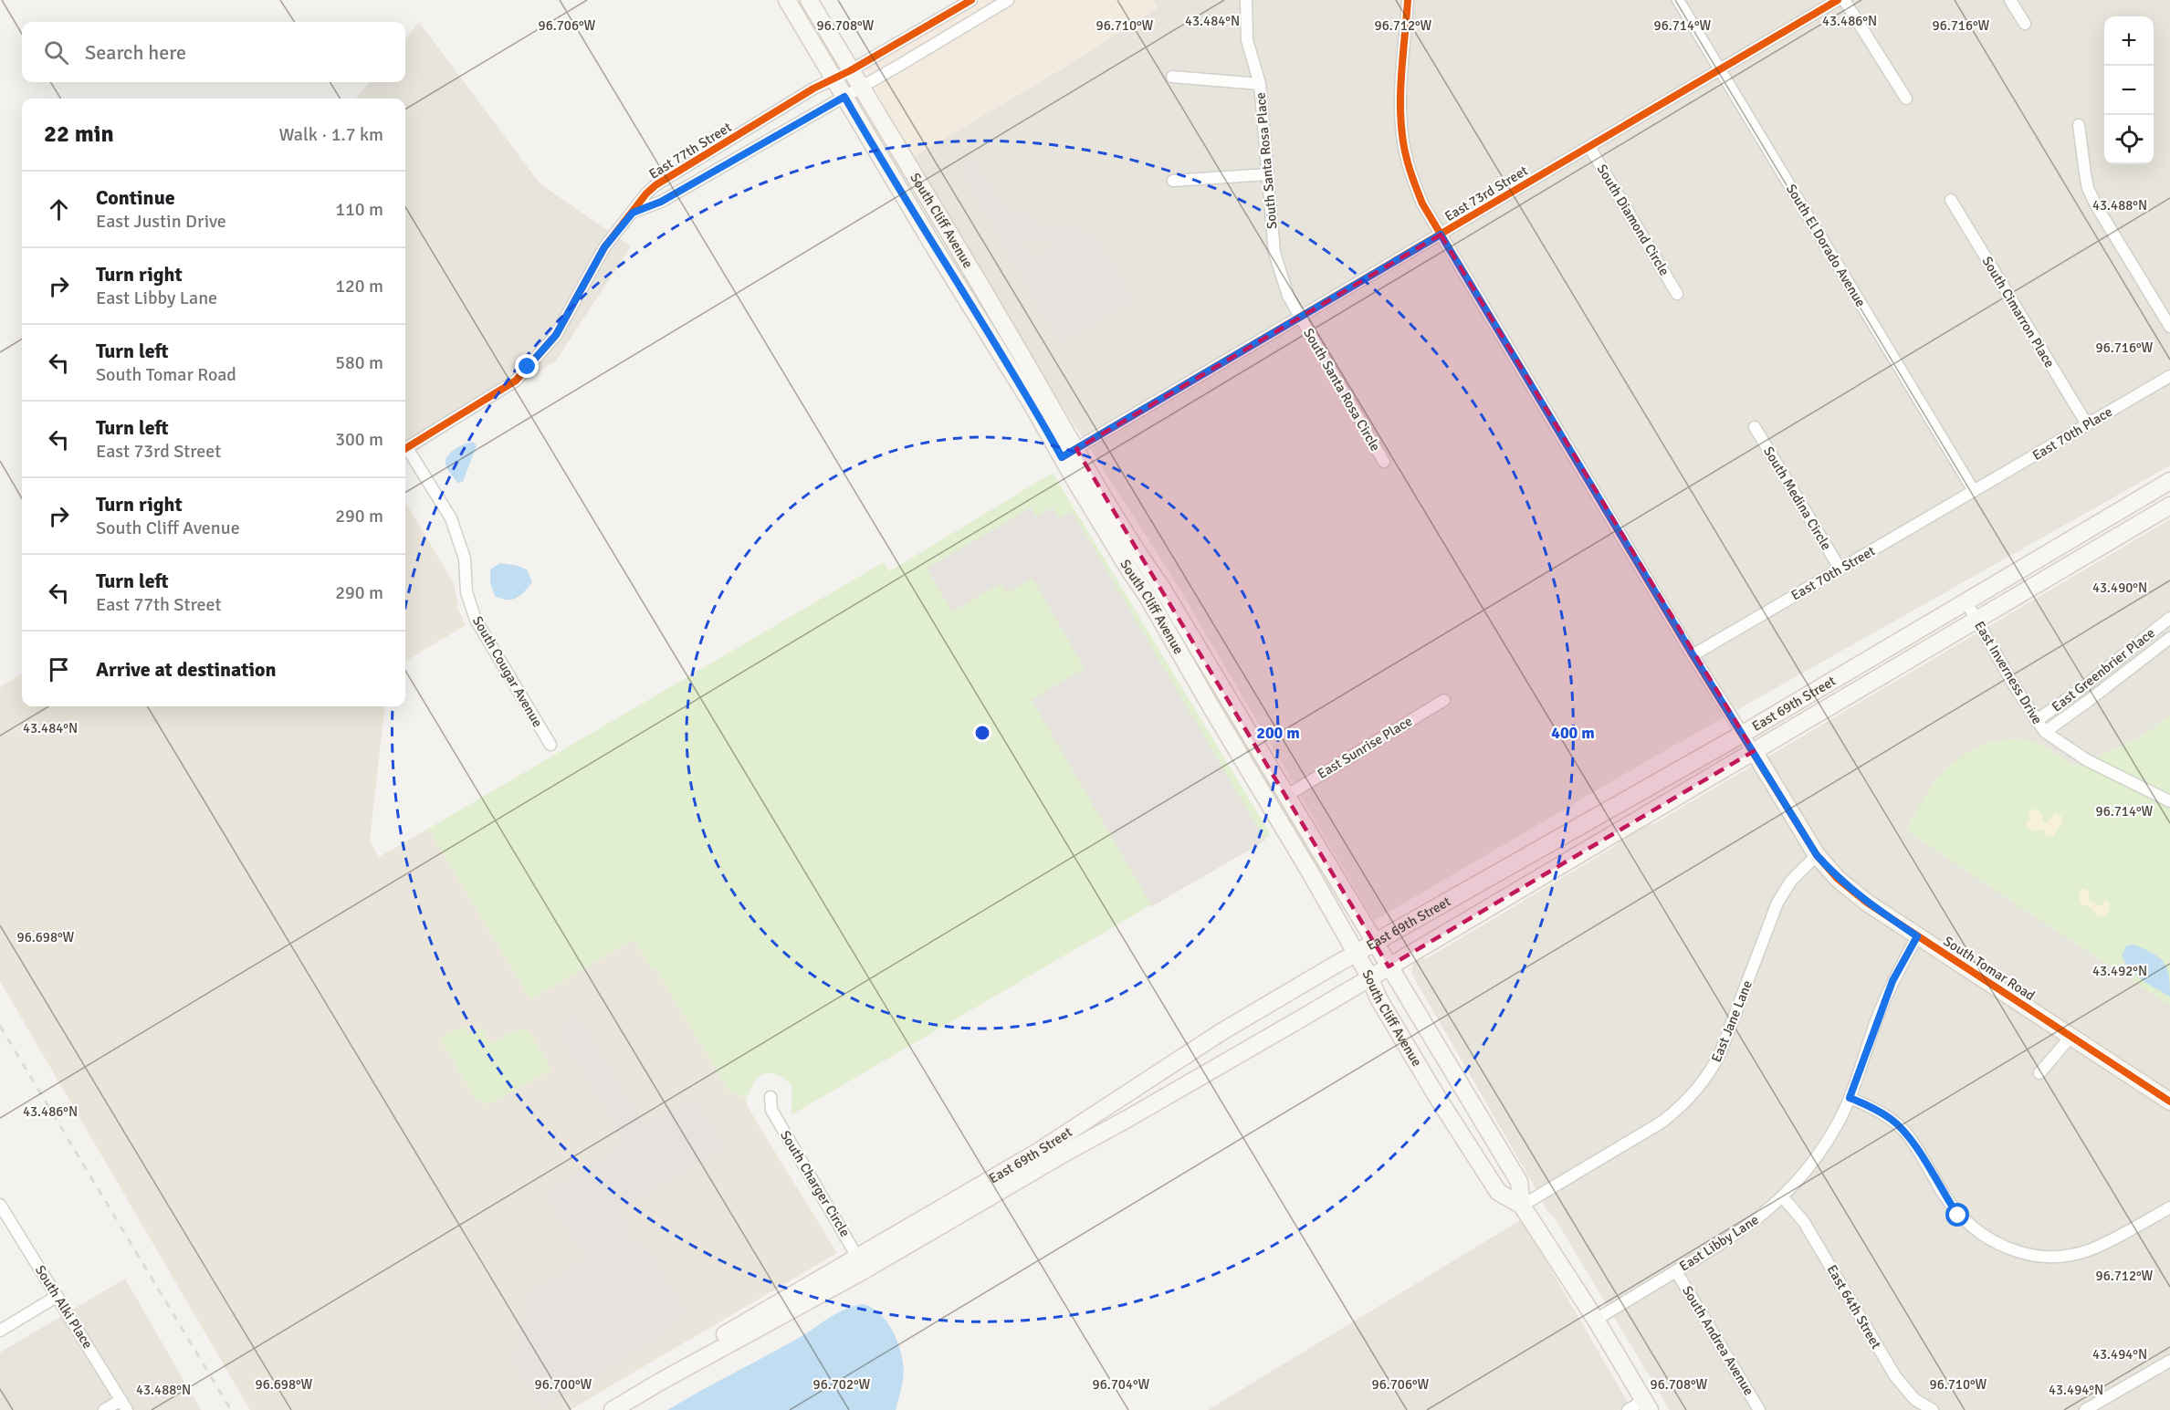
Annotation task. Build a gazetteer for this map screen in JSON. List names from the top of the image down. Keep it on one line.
{"streets":{"main road":["South Cliff Avenue","East 69th Street","South Tomar Road"],"street":["East 77th Street","South Santa Rosa Place","East 73rd Street","South Diamond Circle","South El Dorado Avenue","South Cimarron Place","South Santa Rosa Circle","East 70th Place","South Medina Circle","East 70th Street","East Greenbrier Place","South Cougar Avenue","East Inverness Drive","East Sunrise Place","East Jane Lane","South Charger Circle","East Libby Lane","South Alki Place","East 64th Street","South Andrea Avenue"]},"crossings":[["East 77th Street","South Cliff Avenue"],["South Santa Rosa Place","East 73rd Street"],["South Santa Rosa Place","South Santa Rosa Circle"],["East 73rd Street","South Diamond Circle"],["East 73rd Street","South Cliff Avenue"],["East 73rd Street","South El Dorado Avenue"],["East 73rd Street","South Santa Rosa Circle"],["East 73rd Street","South Tomar Road"],["South Cliff Avenue","East 69th Street"],["South Cliff Avenue","East Sunrise Place"],["South Cliff Avenue","East Jane Lane"],["South Cliff Avenue","East Libby Lane"],["South El Dorado Avenue","East 70th Place"],["South El Dorado Avenue","East 70th Street"],["South Cimarron Place","East 70th Place"],["East 70th Place","East 70th Street"],["South Medina Circle","East 70th Street"],["East 70th Street","South Tomar Road"],["East Greenbrier Place","East Inverness Drive"],["East Inverness Drive","East 69th Street"],["East 69th Street","South Tomar Road"],["East 69th Street","South Charger Circle"],["South Tomar Road","East Jane Lane"],["South Tomar Road","East Libby Lane"],["East Libby Lane","East 64th Street"],["East Libby Lane","South Andrea Avenue"]],"page":{"map_buttons":["+","−"],"search":"Search here","heading":["22 min","Walk · 1.7 km"],"list":[["Continue","East Justin Drive","110 m"],["Turn right","East Libby Lane","120 m"],["Turn left","South Tomar Road","580 m"],["Turn left","East 73rd Street","300 m"],["Turn right","South Cliff Avenue","290 m"],["Turn left","East 77th Street","290 m"],"Arrive at destination"]},"coordinates":["43.486°N","43.484°N","96.706°W","96.710°W","96.712°W","96.714°W","96.708°W","96.716°W","43.488°N","43.490°N","96.698°W","43.492°N","43.494°N","96.700°W","96.702°W","96.704°W"],"rings":["200 m","400 m"]}
